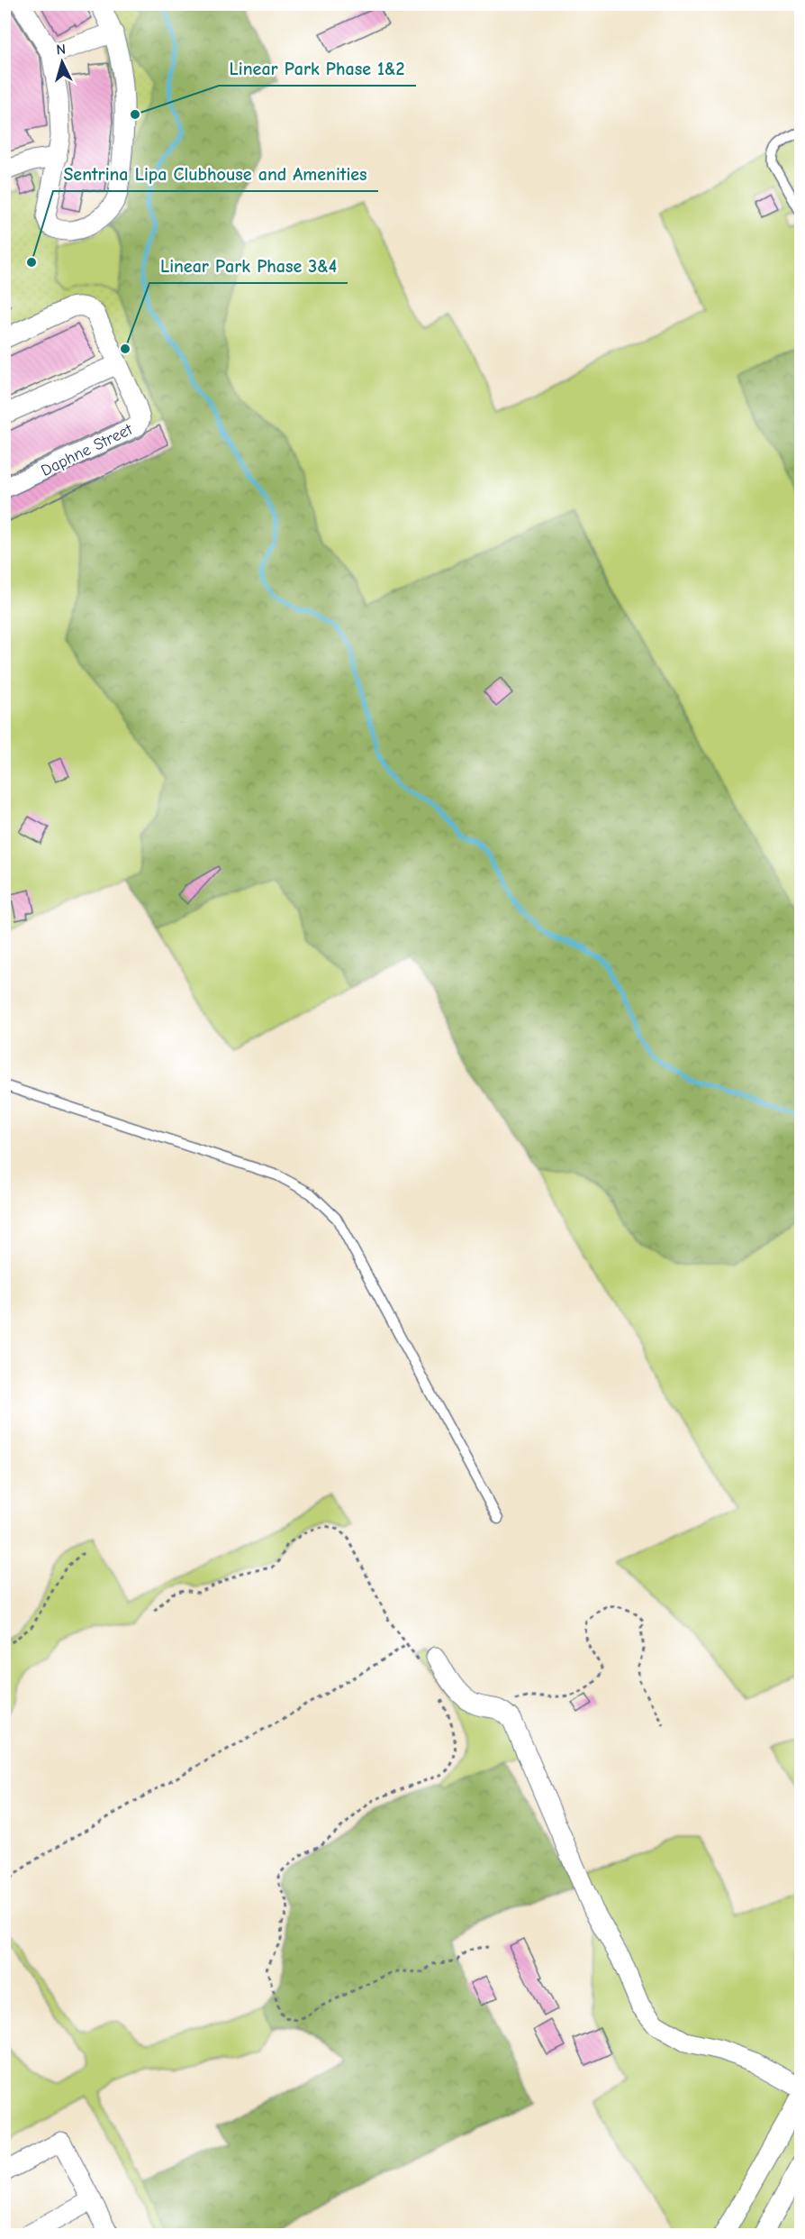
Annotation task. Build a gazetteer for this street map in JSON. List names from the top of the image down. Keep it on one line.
{"streets":{"street":["Daphne Street"]},"places":["Linear Park Phase 1&2","Sentrina Lipa Clubhouse and Amenities","Linear Park Phase 3&4"],"north":"top"}
